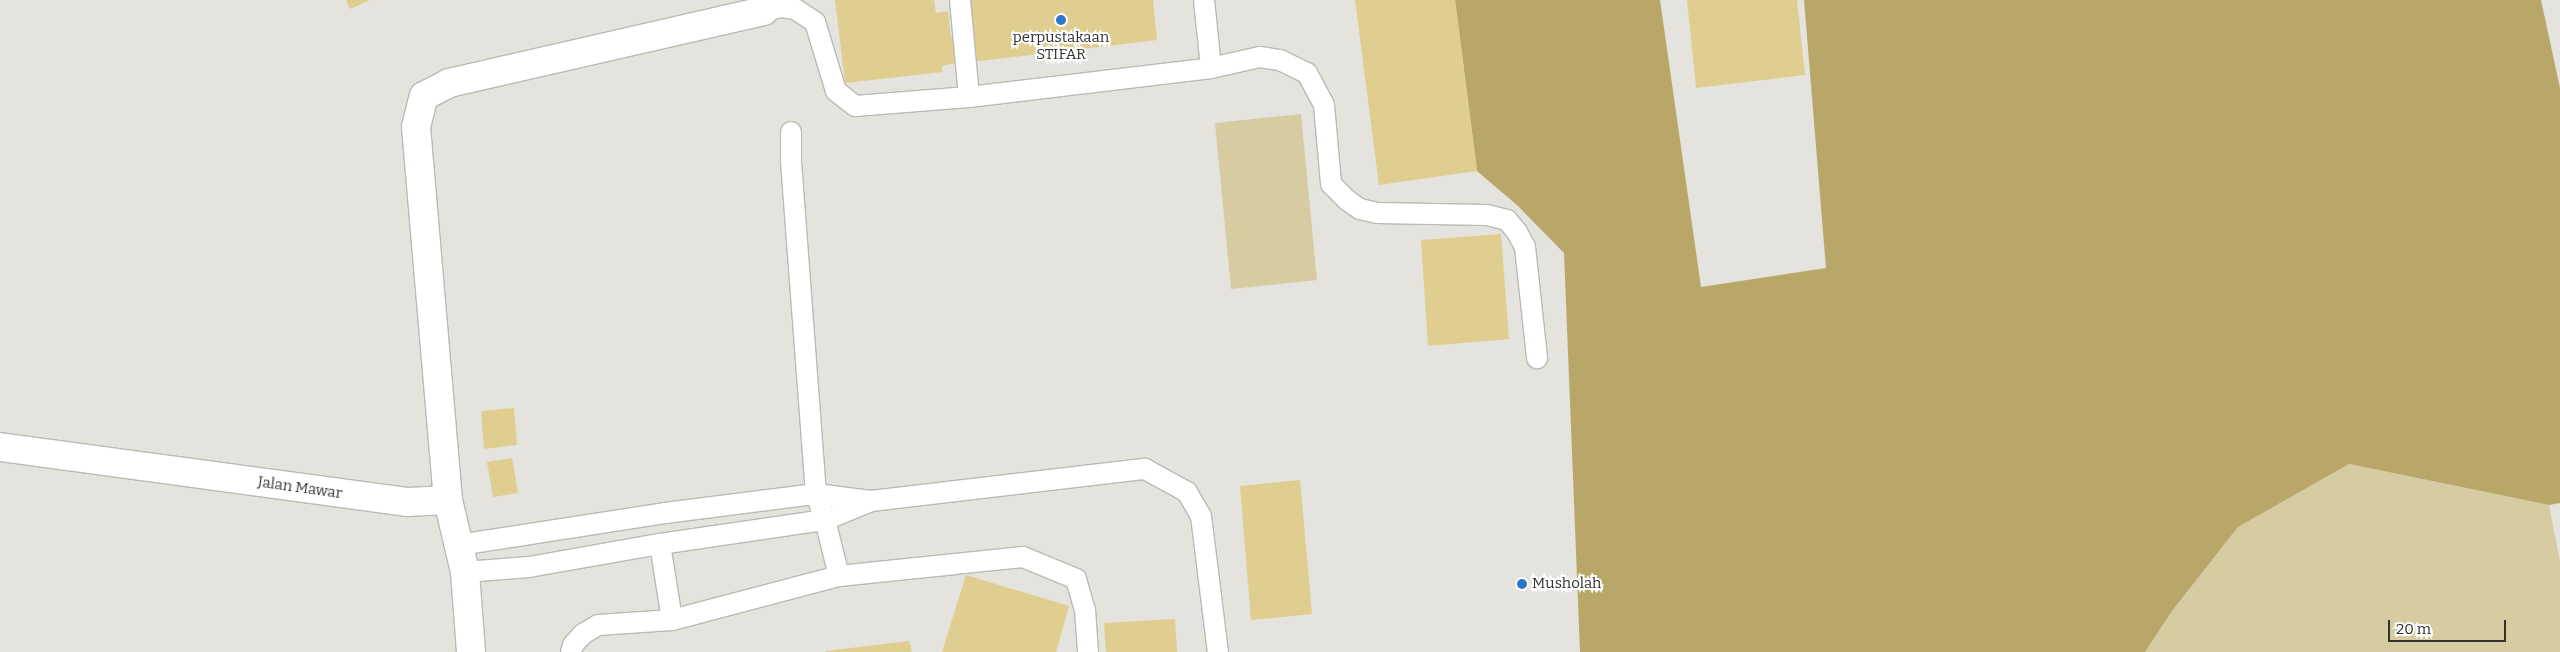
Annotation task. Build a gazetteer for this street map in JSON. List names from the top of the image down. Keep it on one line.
{"streets":{"street":["Jalan Mawar"]},"places":["perpustakaan STIFAR","Musholah"],"scale_bar":"20 m"}
